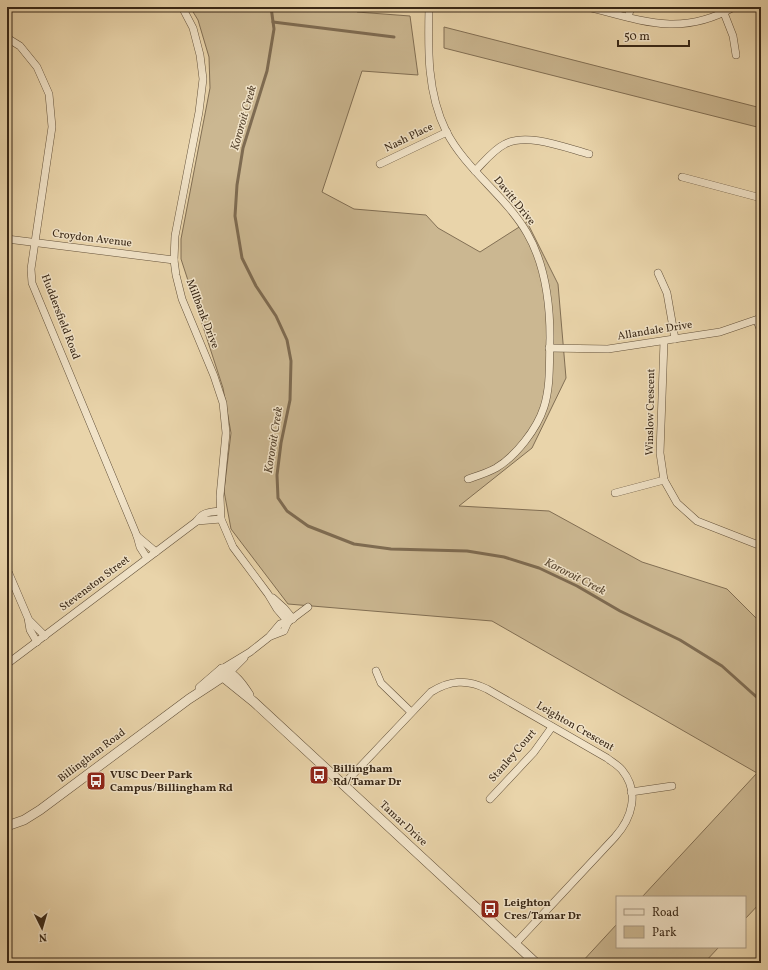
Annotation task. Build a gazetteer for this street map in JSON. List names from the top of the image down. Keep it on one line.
{"streets":{"street":["Nash Place","Davitt Drive","Croydon Avenue","Millbank Drive","Huddersfield Road","Allandale Drive","Winslow Crescent","Stevenston Street","Leighton Crescent","Billingham Road","Stanley Court","Tamar Drive"]},"crossings":[["Nash Place","Davitt Drive"],["Davitt Drive","Allandale Drive"],["Croydon Avenue","Millbank Drive"],["Croydon Avenue","Huddersfield Road"],["Millbank Drive","Stevenston Street"],["Millbank Drive","Billingham Road"],["Huddersfield Road","Stevenston Street"],["Allandale Drive","Winslow Crescent"],["Leighton Crescent","Stanley Court"],["Leighton Crescent","Tamar Drive"],["Billingham Road","Tamar Drive"]],"water":["Kororoit Creek"],"places":{"bus stop":["Billingham Rd/Tamar Dr","VUSC Deer Park Campus/Billingham Rd","Leighton Cres/Tamar Dr"]},"legend":["Road","Park"],"scale_bar":"50 m","north":"bottom"}
